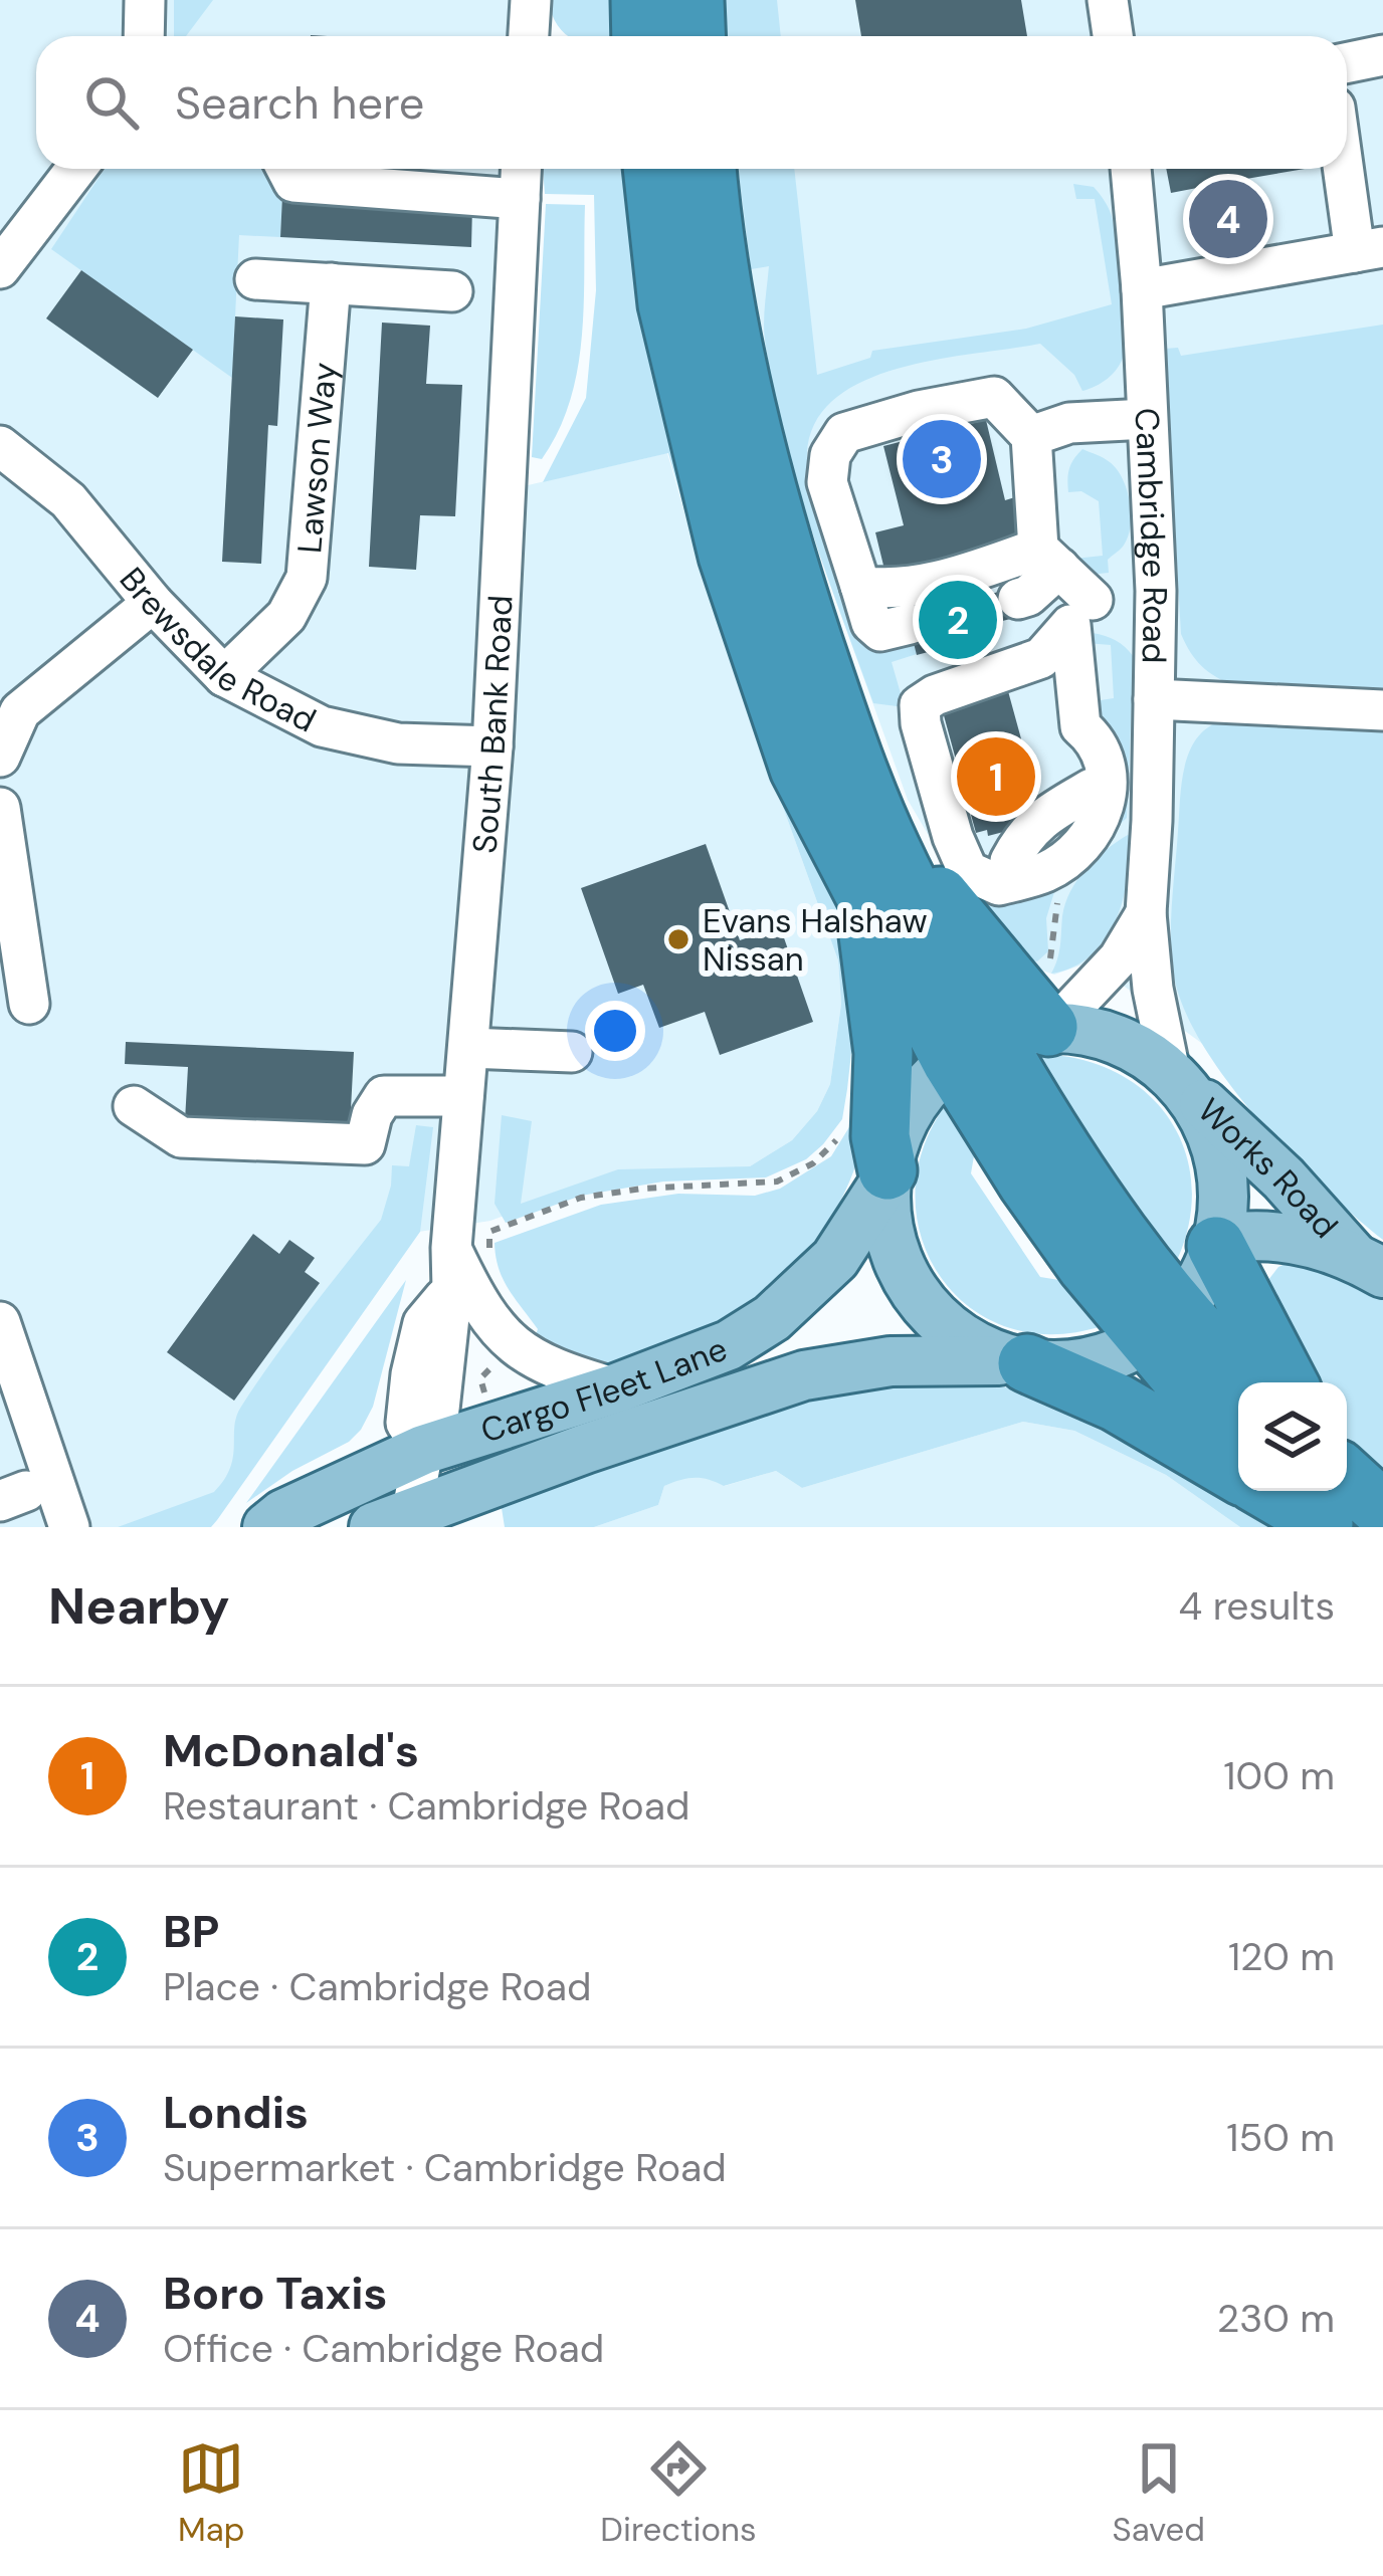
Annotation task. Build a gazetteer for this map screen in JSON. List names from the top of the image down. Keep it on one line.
{"streets":{"main road":["Works Road","Cargo Fleet Lane"],"street":["Lawson Way","Cambridge Road","Brewsdale Road","South Bank Road"]},"crossings":[["Lawson Way","Brewsdale Road"],["Cambridge Road","Works Road"],["Brewsdale Road","South Bank Road"],["South Bank Road","Cargo Fleet Lane"]],"places":["Evans Halshaw Nissan"],"page":{"search":"Search here","pins":["4","3","2","1"],"heading":["Nearby","4 results"],"list":[{"mark":"1","name":"McDonald's","note":"Restaurant · Cambridge Road","value":"100 m"},{"mark":"2","name":"BP","note":"Place · Cambridge Road","value":"120 m"},{"mark":"3","name":"Londis","note":"Supermarket · Cambridge Road","value":"150 m"},{"mark":"4","name":"Boro Taxis","note":"Office · Cambridge Road","value":"230 m"}],"nav":["Map","Directions","Saved"]}}
